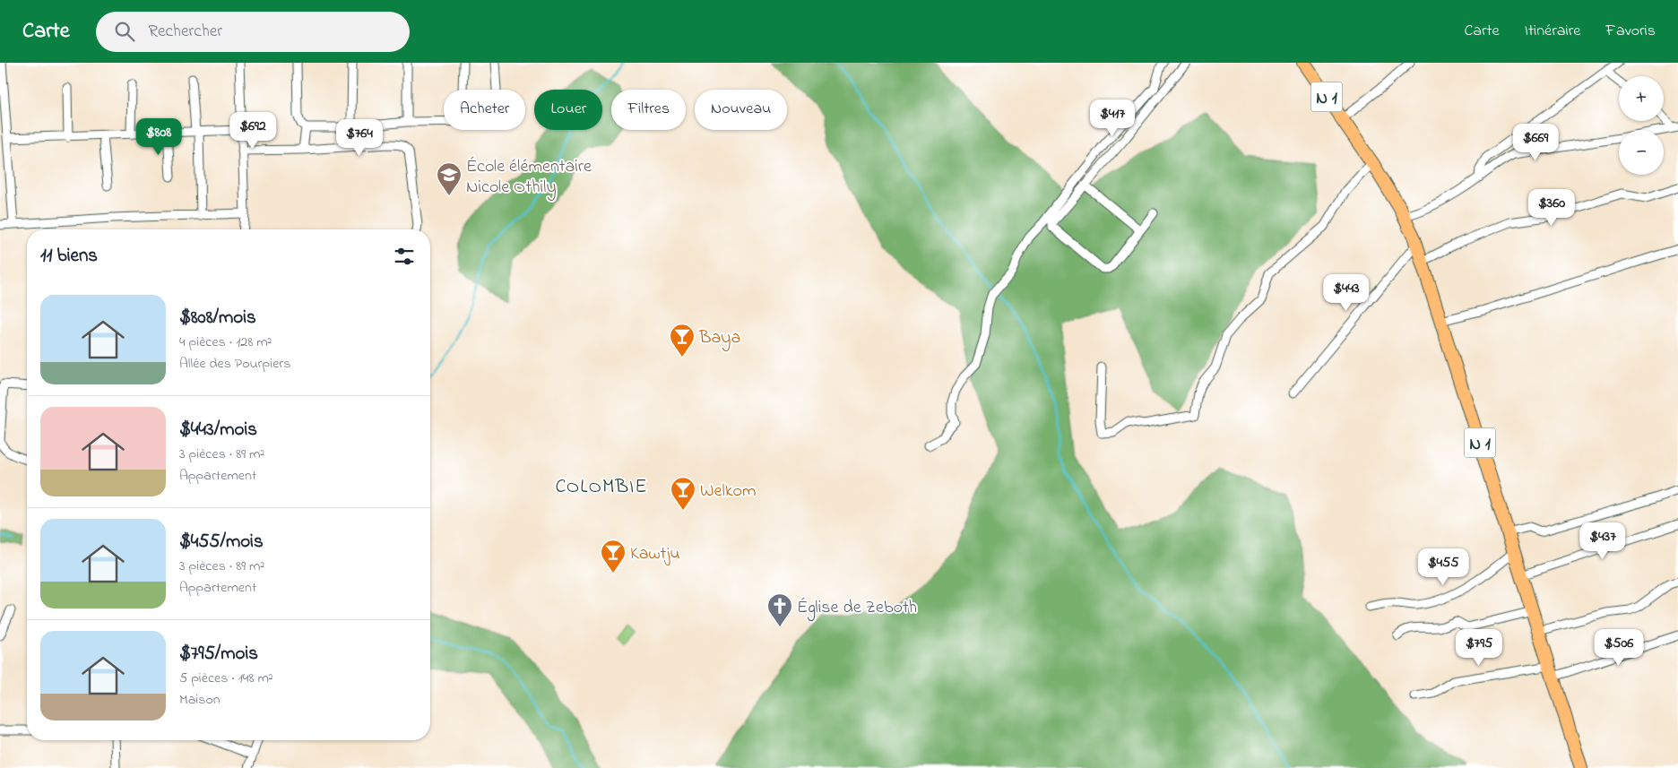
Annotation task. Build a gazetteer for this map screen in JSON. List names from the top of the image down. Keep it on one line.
{"streets":{"main road":["N 1"]},"districts":["COLOMBIE"],"places":{"school or university":["École élémentaire Nicole Othily"],"bar":["Baya","Welkom","Kawtju"],"church":["Église de Zeboth"]},"page":{"header":"Carte","search":"Rechercher","nav":["Carte","Itinéraire","Favoris"],"map_buttons":["+","−"],"chip":["Acheter","Louer","Filtres","Nouveau"],"price":["$417","$692","$808","$764","$669","$360","$443","$437","$455","$795","$506"],"heading":"11 biens","list":[{"name":"$808/mois","note":"4 pièces · 128 m² · Allée des Pourpiers"},{"name":"$443/mois","note":"3 pièces · 89 m² · Appartement"},{"name":"$455/mois","note":"3 pièces · 89 m² · Appartement"},{"name":"$795/mois","note":"5 pièces · 148 m² · Maison"}]}}
